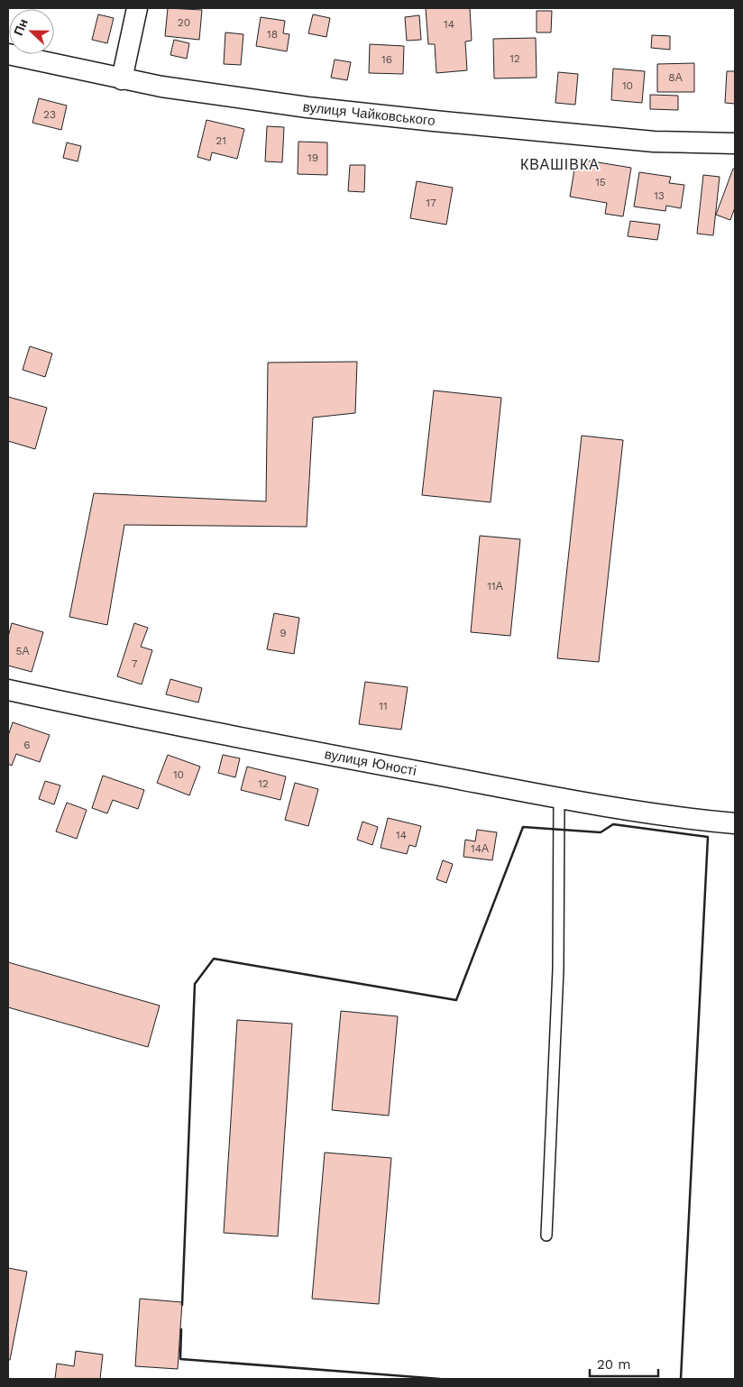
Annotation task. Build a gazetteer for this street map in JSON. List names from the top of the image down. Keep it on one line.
{"streets":{"street":["вулиця Чайковського","вулиця Юності"]},"districts":["КВАШІВКА"],"house_numbers":["20","14","18","12","16","8А","10","23","21","19","15","13","17","11А","9","5А","7","11","6","10","12","14","14А"],"scale_bar":"20 m","north":"left"}
